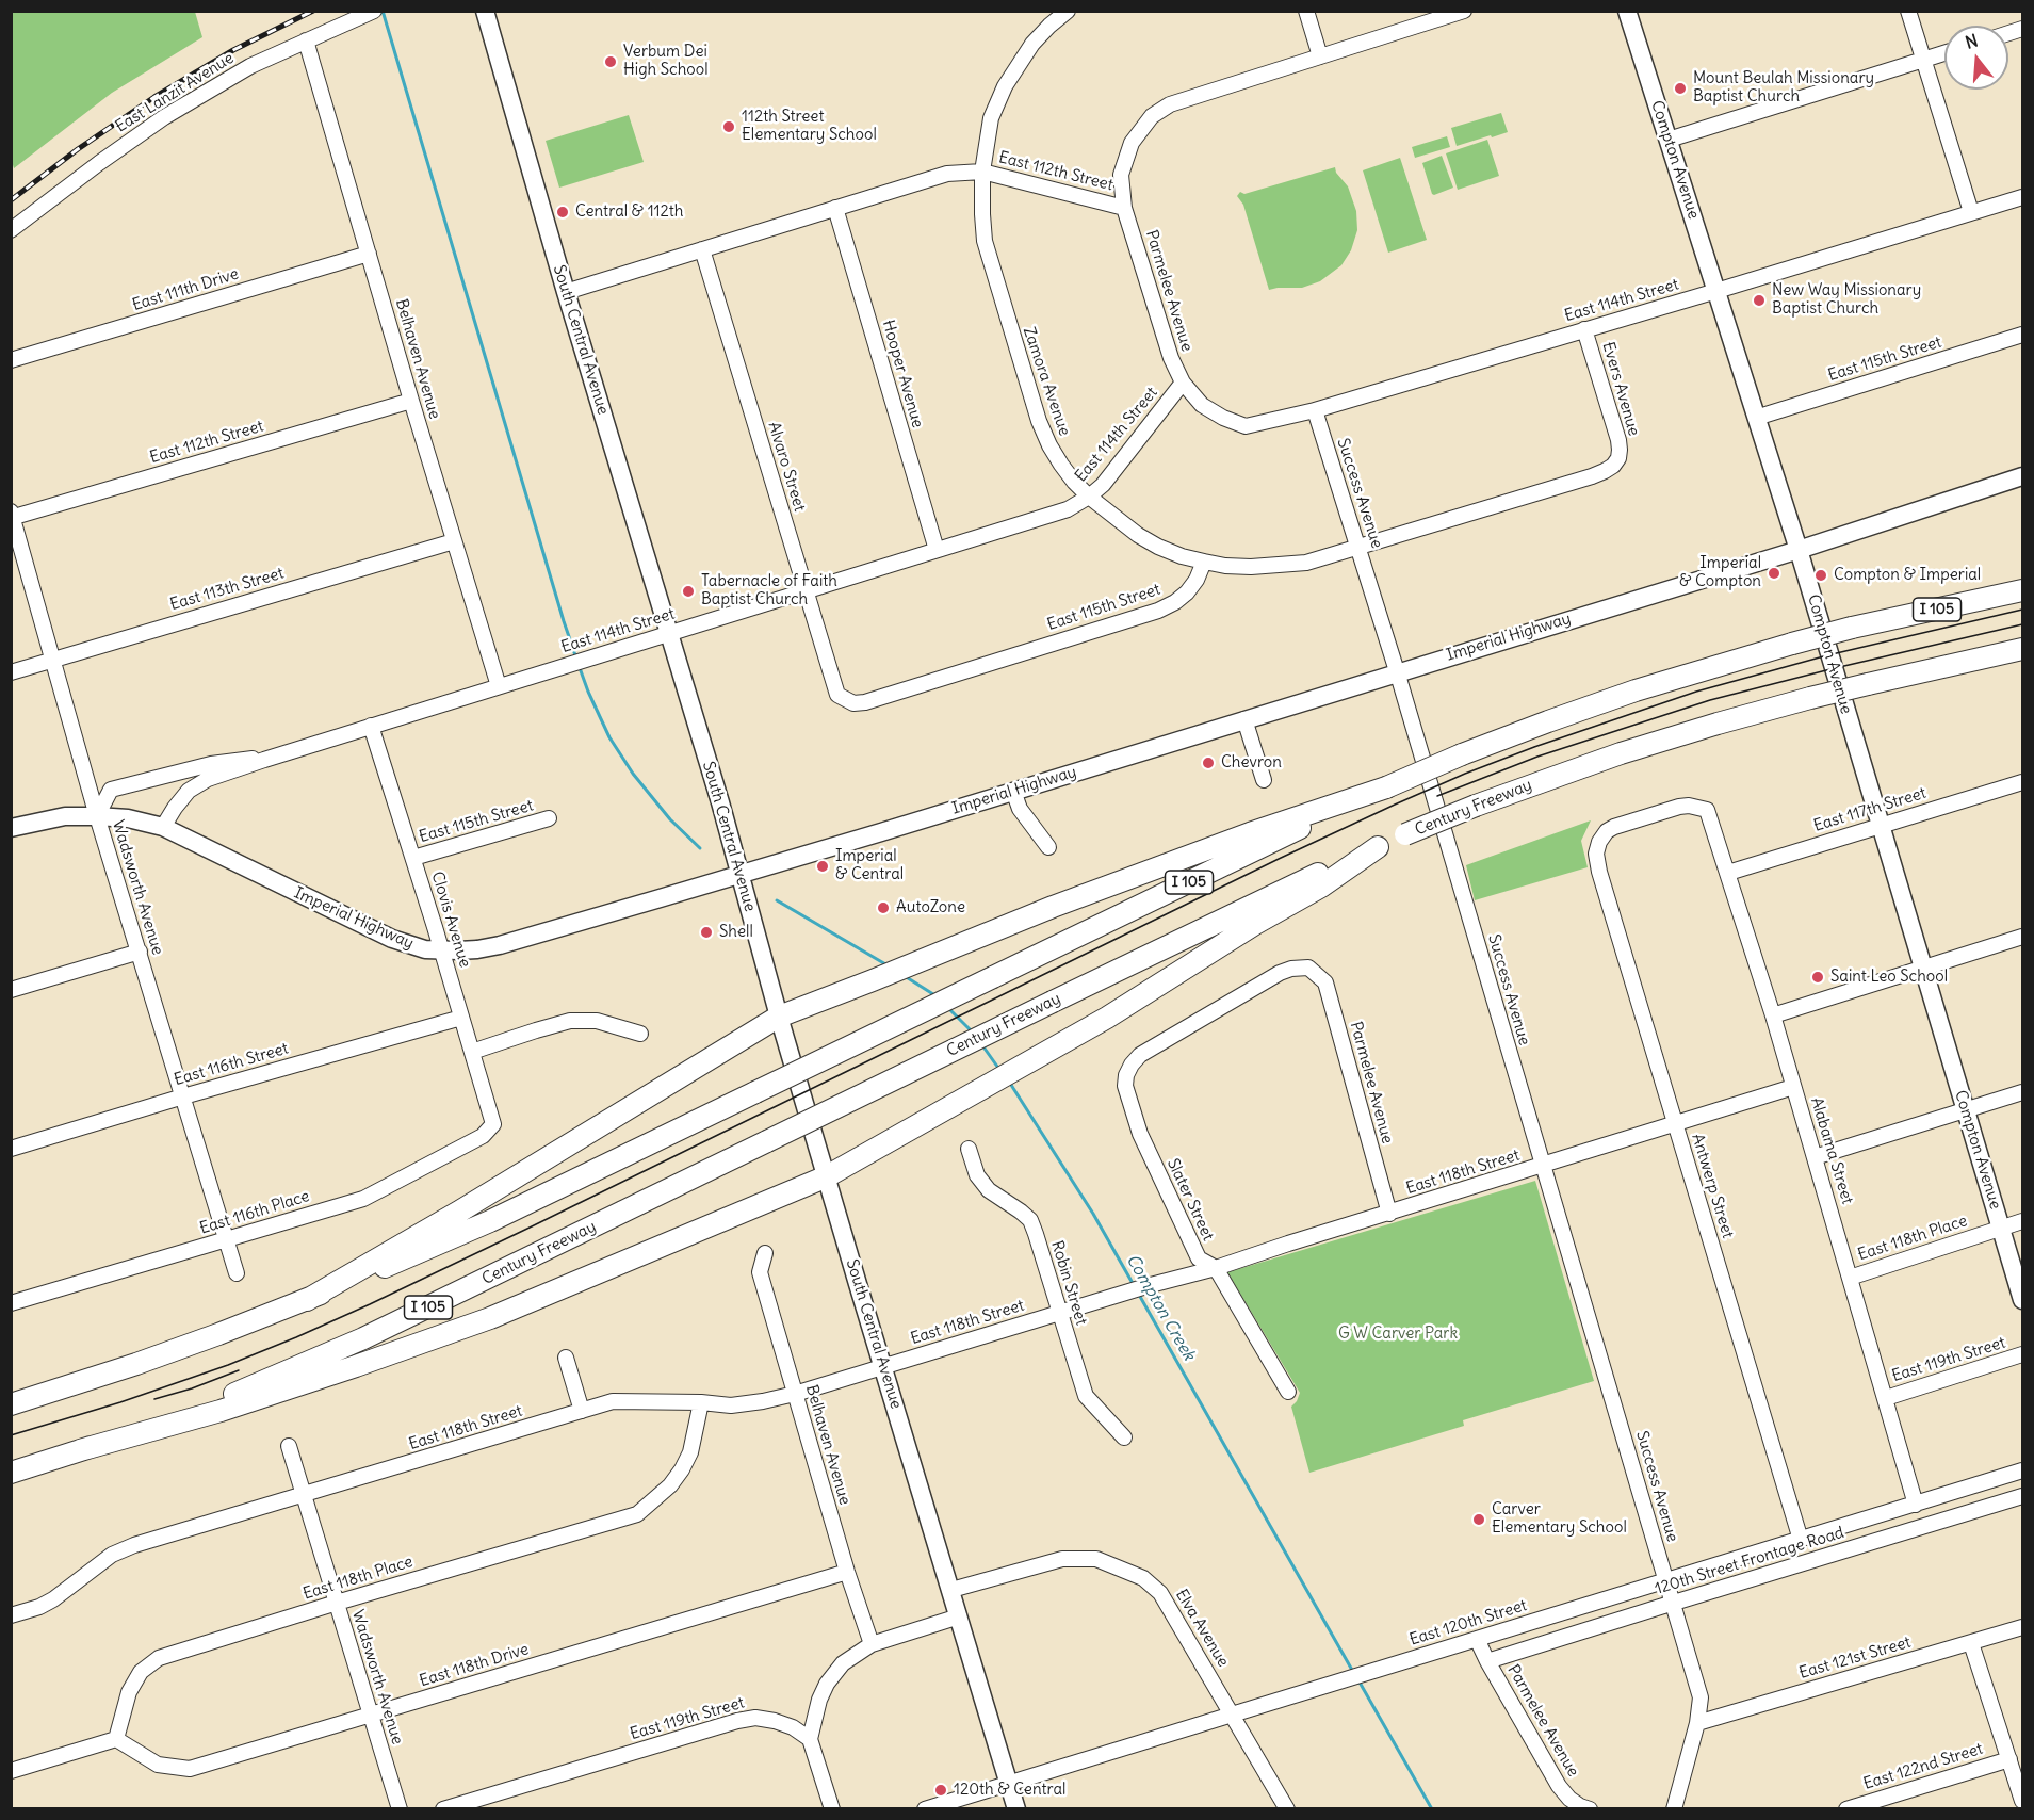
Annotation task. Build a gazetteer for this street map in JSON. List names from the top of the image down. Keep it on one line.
{"streets":{"highway":["I 105","Century Freeway"],"main road":["Compton Avenue","South Central Avenue","Imperial Highway"],"street":["East Lanzit Avenue","East 112th Street","East 111th Drive","Parmelee Avenue","East 114th Street","Belhaven Avenue","East 115th Street","Hooper Avenue","Zamora Avenue","Evers Avenue","Alvaro Street","Success Avenue","East 113th Street","East 117th Street","Wadsworth Avenue","Clovis Avenue","East 116th Street","Alabama Street","East 118th Street","Antwerp Street","Slater Street","East 116th Place","East 118th Place","Robin Street","East 119th Street","120th Street Frontage Road","East 120th Street","Elva Avenue","East 121st Street","East 118th Drive","East 122nd Street"]},"crossings":[["East Lanzit Avenue","Belhaven Avenue"],["Compton Avenue","East 114th Street"],["Compton Avenue","East 115th Street"],["Compton Avenue","Imperial Highway"],["Compton Avenue","East 117th Street"],["Compton Avenue","East 118th Place"],["East 112th Street","Parmelee Avenue"],["East 112th Street","South Central Avenue"],["East 112th Street","Belhaven Avenue"],["East 112th Street","Hooper Avenue"],["East 112th Street","Zamora Avenue"],["East 112th Street","Alvaro Street"],["East 112th Street","Wadsworth Avenue"],["East 111th Drive","Belhaven Avenue"],["Parmelee Avenue","East 114th Street"],["Parmelee Avenue","East 118th Street"],["Parmelee Avenue","Slater Street"],["Parmelee Avenue","120th Street Frontage Road"],["Parmelee Avenue","East 120th Street"],["East 114th Street","South Central Avenue"],["East 114th Street","Belhaven Avenue"],["East 114th Street","Hooper Avenue"],["East 114th Street","Zamora Avenue"],["East 114th Street","Evers Avenue"],["East 114th Street","Alvaro Street"],["East 114th Street","Success Avenue"],["East 114th Street","Imperial Highway"],["East 114th Street","Wadsworth Avenue"],["East 114th Street","Clovis Avenue"],["South Central Avenue","Imperial Highway"],["South Central Avenue","East 118th Street"],["South Central Avenue","East 120th Street"],["South Central Avenue","Elva Avenue"],["Belhaven Avenue","East 113th Street"],["Belhaven Avenue","East 118th Street"],["Belhaven Avenue","East 118th Drive"],["East 115th Street","Zamora Avenue"],["East 115th Street","Alvaro Street"],["East 115th Street","Clovis Avenue"],["Evers Avenue","Success Avenue"],["Success Avenue","Imperial Highway"],["Success Avenue","East 118th Street"],["Success Avenue","120th Street Frontage Road"],["Success Avenue","East 120th Street"],["Success Avenue","East 121st Street"],["East 113th Street","Wadsworth Avenue"],["Imperial Highway","Wadsworth Avenue"],["Imperial Highway","Clovis Avenue"],["East 117th Street","Alabama Street"],["Wadsworth Avenue","East 116th Street"],["Wadsworth Avenue","East 118th Street"],["Wadsworth Avenue","East 116th Place"],["Wadsworth Avenue","East 118th Place"],["Wadsworth Avenue","East 118th Drive"],["Clovis Avenue","East 116th Street"],["Clovis Avenue","East 116th Place"],["Alabama Street","East 118th Street"],["Alabama Street","Antwerp Street"],["Alabama Street","East 118th Place"],["Alabama Street","East 119th Street"],["Alabama Street","East 120th Street"],["East 118th Street","Antwerp Street"],["East 118th Street","Slater Street"],["East 118th Street","East 118th Place"],["East 118th Street","Robin Street"],["Antwerp Street","East 120th Street"],["East 118th Place","East 118th Drive"],["East 120th Street","Elva Avenue"]],"water":["Compton Creek"],"parks":["G W Carver Park"],"places":["Verbum Dei High School","Mount Beulah Missionary Baptist Church","112th Street Elementary School","Central & 112th","New Way Missionary Baptist Church","Imperial & Compton","Compton & Imperial","Tabernacle of Faith Baptist Church","Chevron","Imperial & Central","AutoZone","Shell","Saint Leo School","Carver Elementary School","120th & Central"],"north":"top"}
